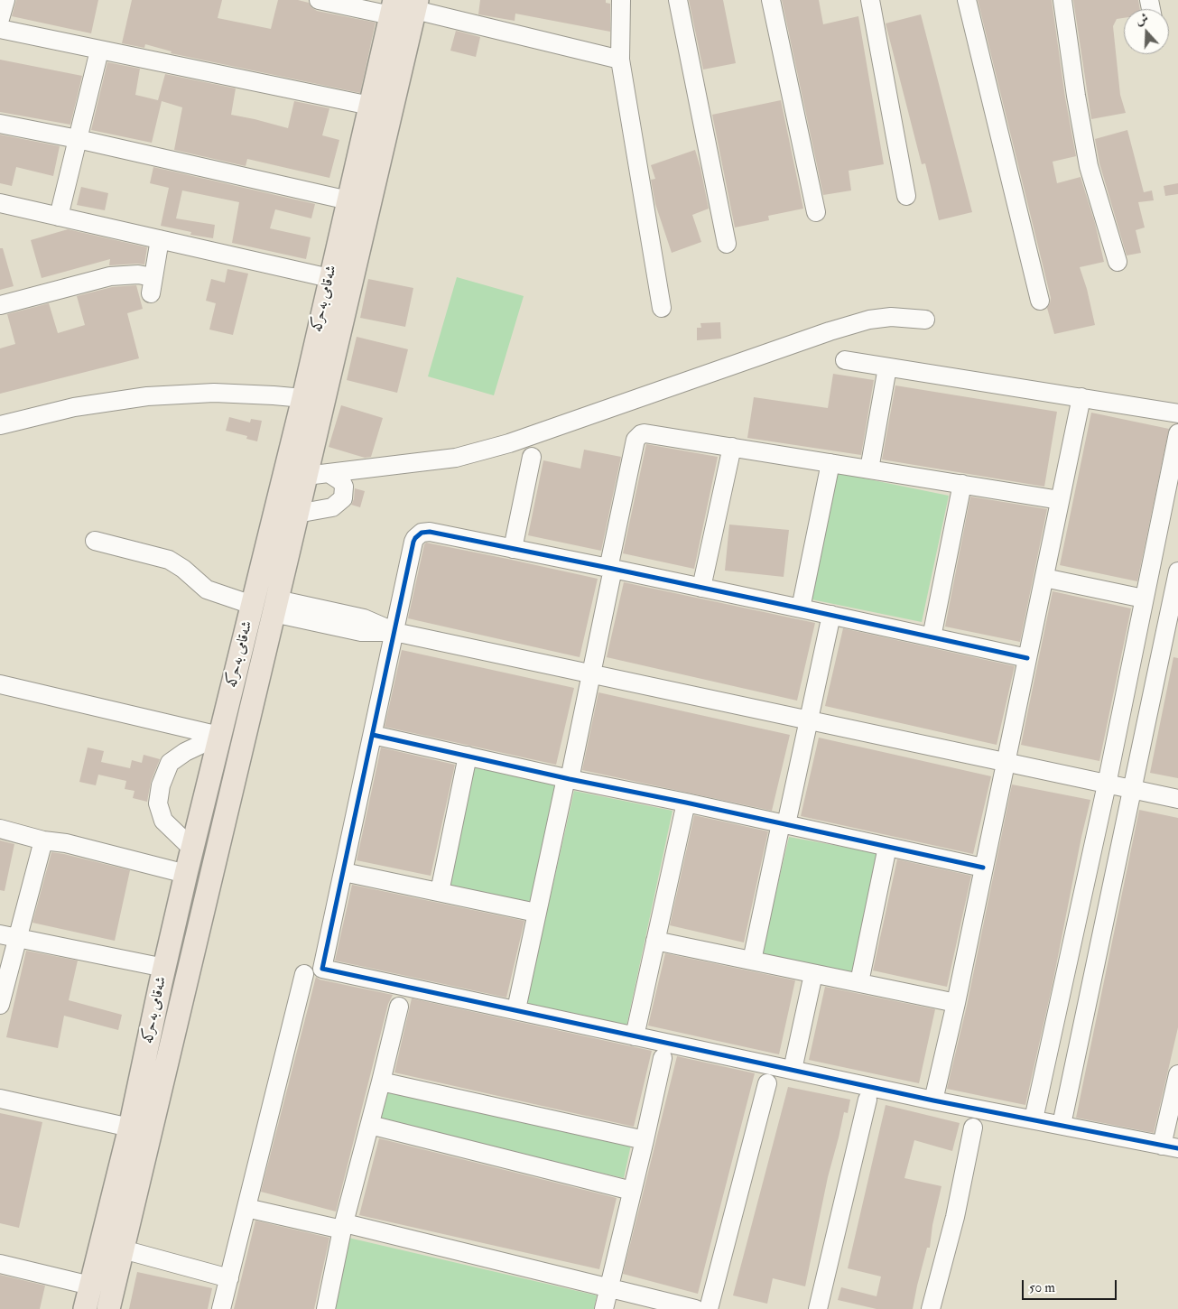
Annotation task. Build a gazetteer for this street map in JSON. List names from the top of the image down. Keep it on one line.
{"streets":{"main road":["شەقامی بەحرکە"]},"scale_bar":"50 m","north":"top"}
